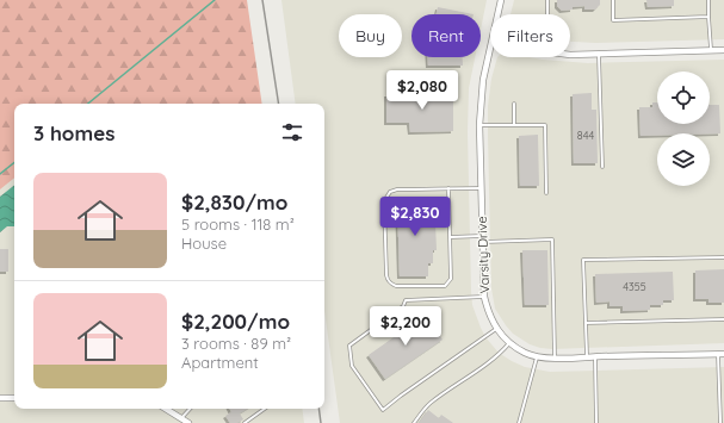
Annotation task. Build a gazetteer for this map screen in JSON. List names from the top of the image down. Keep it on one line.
{"streets":{"street":["Varsity Drive"]},"house_numbers":["844","4355"],"page":{"chip":["Buy","Rent","Filters"],"price":["$2,080","$2,830","$2,200"],"heading":"3 homes","list":[{"name":"$2,830/mo","note":"5 rooms · 118 m² · House"},{"name":"$2,200/mo","note":"3 rooms · 89 m² · Apartment"}]}}
